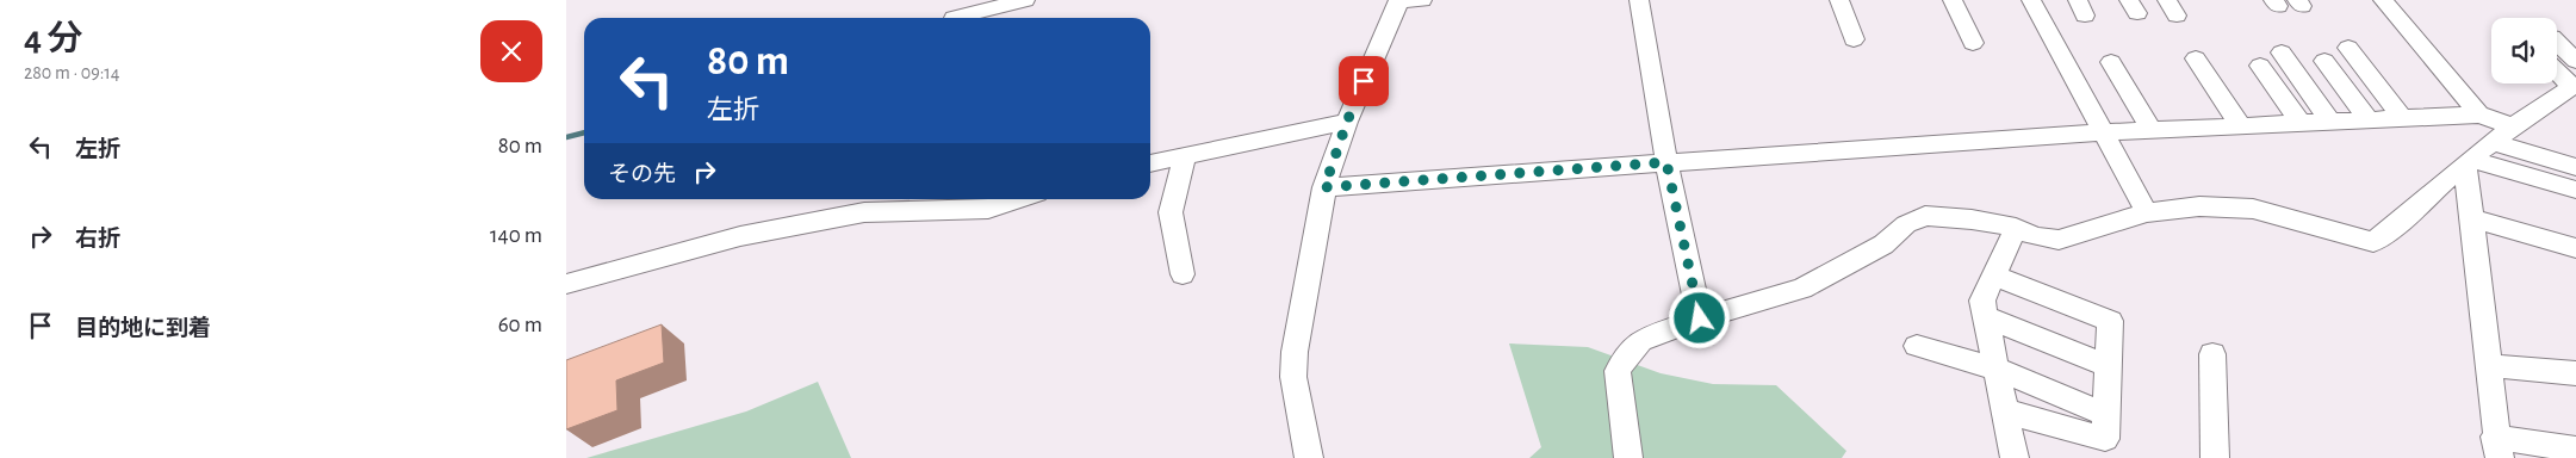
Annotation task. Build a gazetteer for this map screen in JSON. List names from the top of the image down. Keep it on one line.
{"page":{"heading":["4 分","280 m · 09:14"],"turn":["80 m","左折"],"list":[{"name":"左折","value":"80 m"},{"name":"右折","value":"140 m"},{"name":"目的地に到着","value":"60 m"}],"then":"その先"}}
